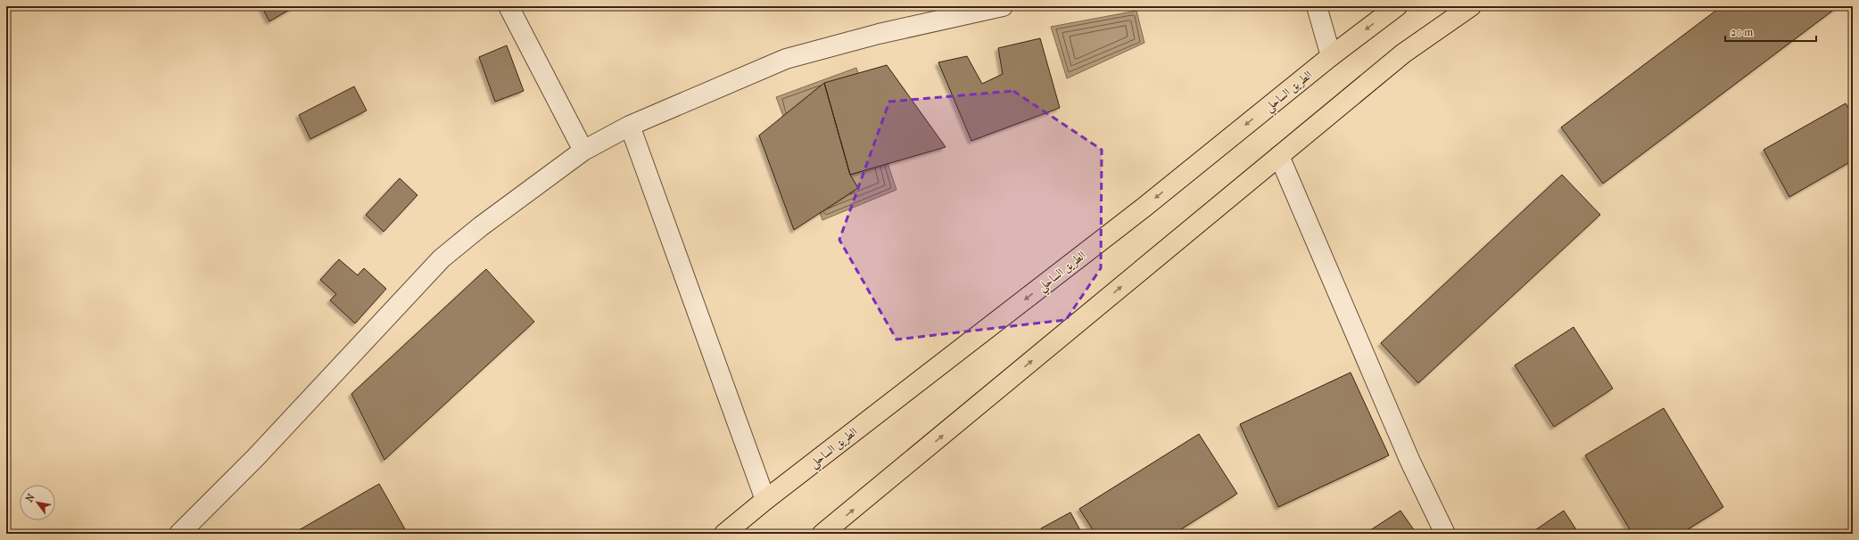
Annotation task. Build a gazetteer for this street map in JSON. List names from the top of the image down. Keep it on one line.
{"streets":{"highway":["الطريق الساحلي"]},"scale_bar":"20 m","north":"top left"}
